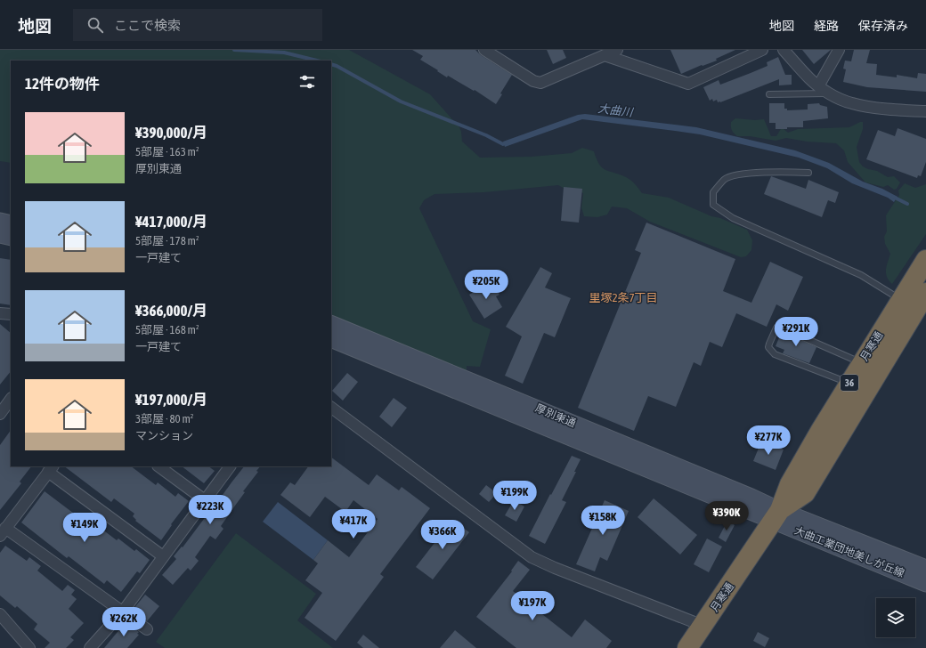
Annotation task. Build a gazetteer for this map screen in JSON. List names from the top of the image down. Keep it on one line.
{"streets":{"highway":["月寒通","36"],"street":["厚別東通","大曲工業団地美しが丘線"]},"crossings":[["月寒通","厚別東通"],["月寒通","大曲工業団地美しが丘線"],["厚別東通","大曲工業団地美しが丘線"]],"districts":["里塚2条7丁目"],"water":["大曲川"],"page":{"header":"地図","search":"ここで検索","nav":["地図","経路","保存済み"],"heading":"12件の物件","list":[{"name":"¥390,000/月","note":"5部屋 · 163 m² · 厚別東通"},{"name":"¥417,000/月","note":"5部屋 · 178 m² · 一戸建て"},{"name":"¥366,000/月","note":"5部屋 · 168 m² · 一戸建て"},{"name":"¥197,000/月","note":"3部屋 · 80 m² · マンション"}],"price":["¥205K","¥291K","¥277K","¥199K","¥223K","¥390K","¥158K","¥417K","¥149K","¥366K","¥197K","¥262K"]}}
